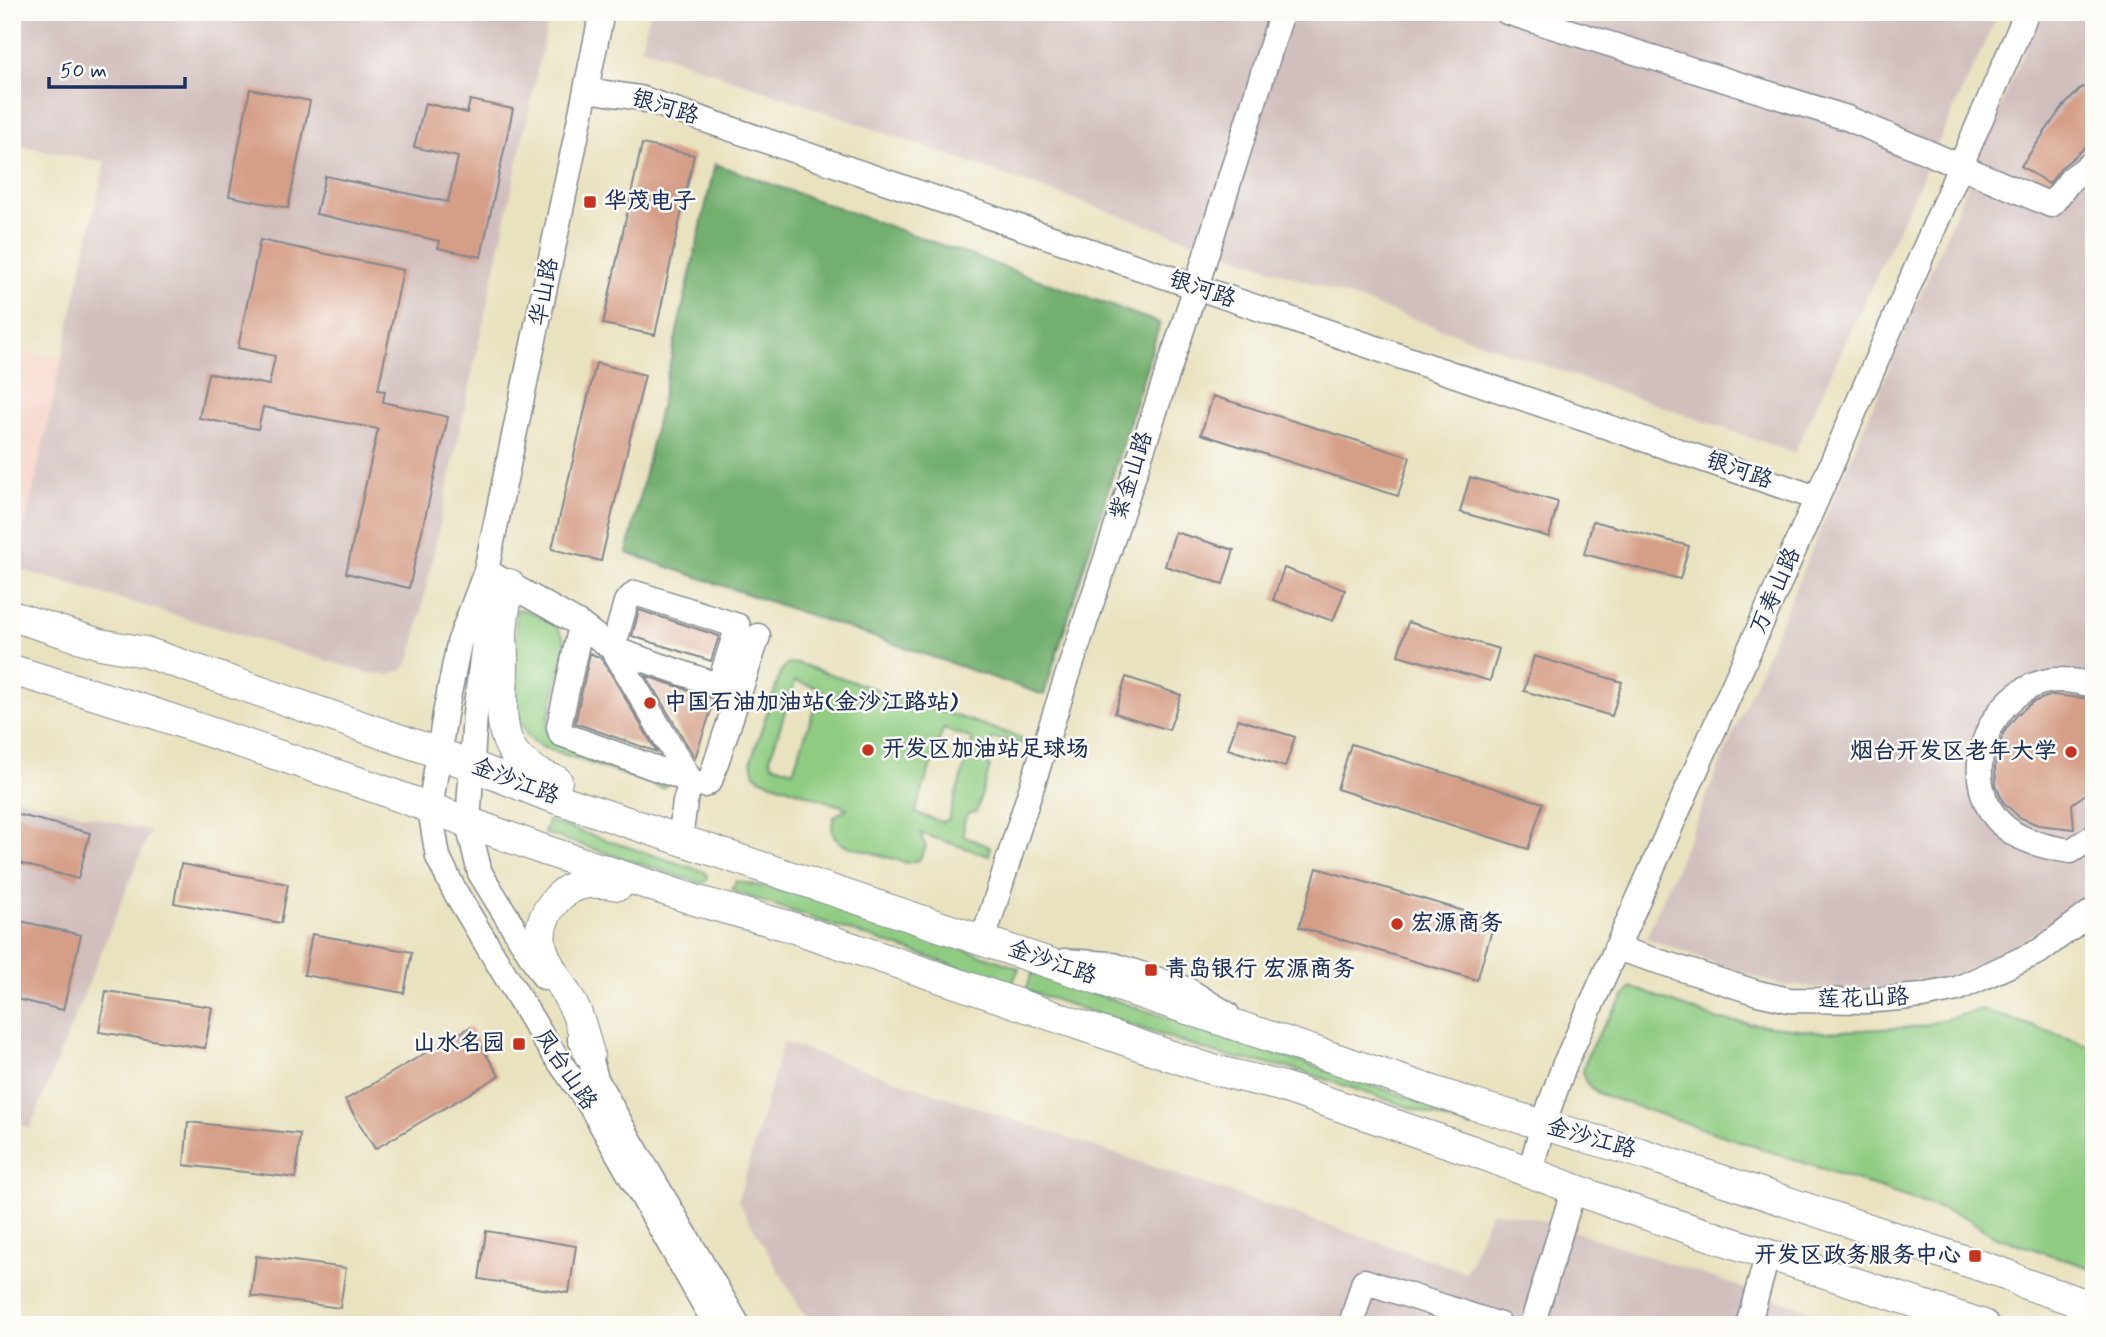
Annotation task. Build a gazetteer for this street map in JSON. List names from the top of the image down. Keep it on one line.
{"streets":{"main road":["金沙江路"],"street":["银河路","华山路","紫金山路","万寿山路","莲花山路","凤台山路"]},"crossings":[["银河路","华山路"],["银河路","紫金山路"],["银河路","万寿山路"],["华山路","凤台山路"],["紫金山路","金沙江路"],["万寿山路","金沙江路"],["万寿山路","莲花山路"],["金沙江路","凤台山路"]],"places":{"transit":["华茂电子","青岛银行 宏源商务","山水名园","开发区政务服务中心"],"other":["中国石油加油站(金沙江路站)","开发区加油站足球场","烟台开发区老年大学","宏源商务"]},"scale_bar":"50 m"}
